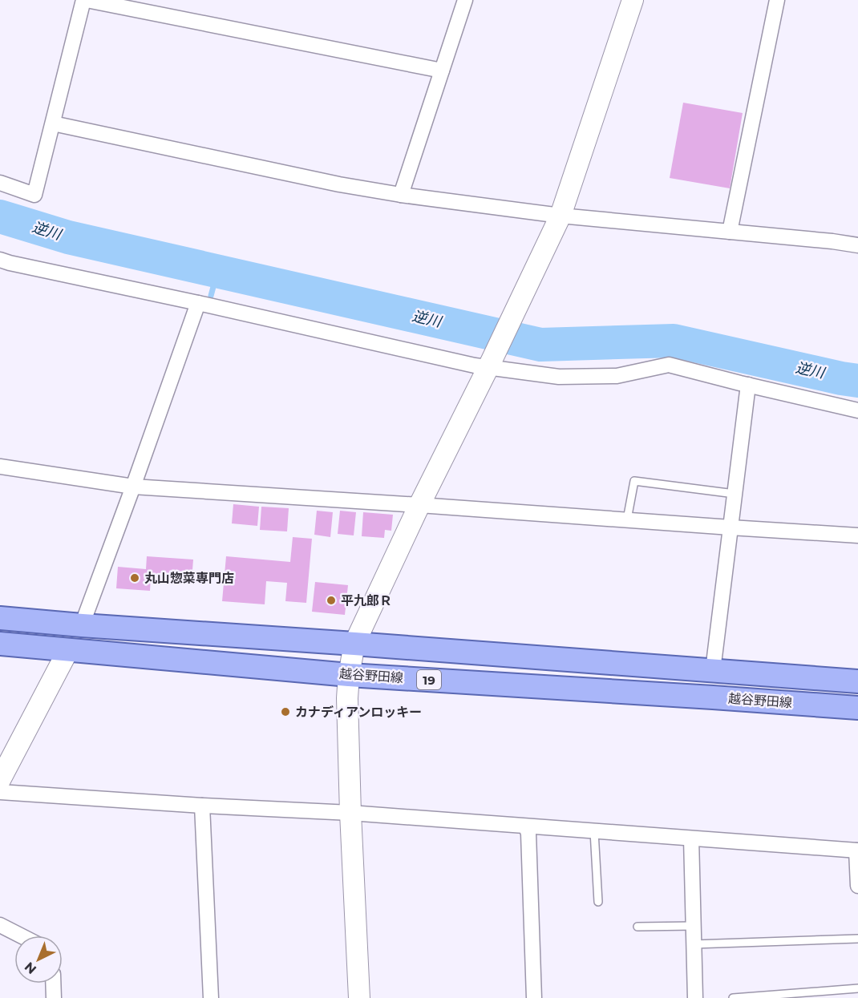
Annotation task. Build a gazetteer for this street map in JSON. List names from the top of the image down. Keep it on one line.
{"streets":{"main road":["越谷野田線","19"]},"water":["逆川"],"places":["丸山惣菜専門店","平九郎Ｒ","カナディアンロッキー"],"north":"bottom left"}
